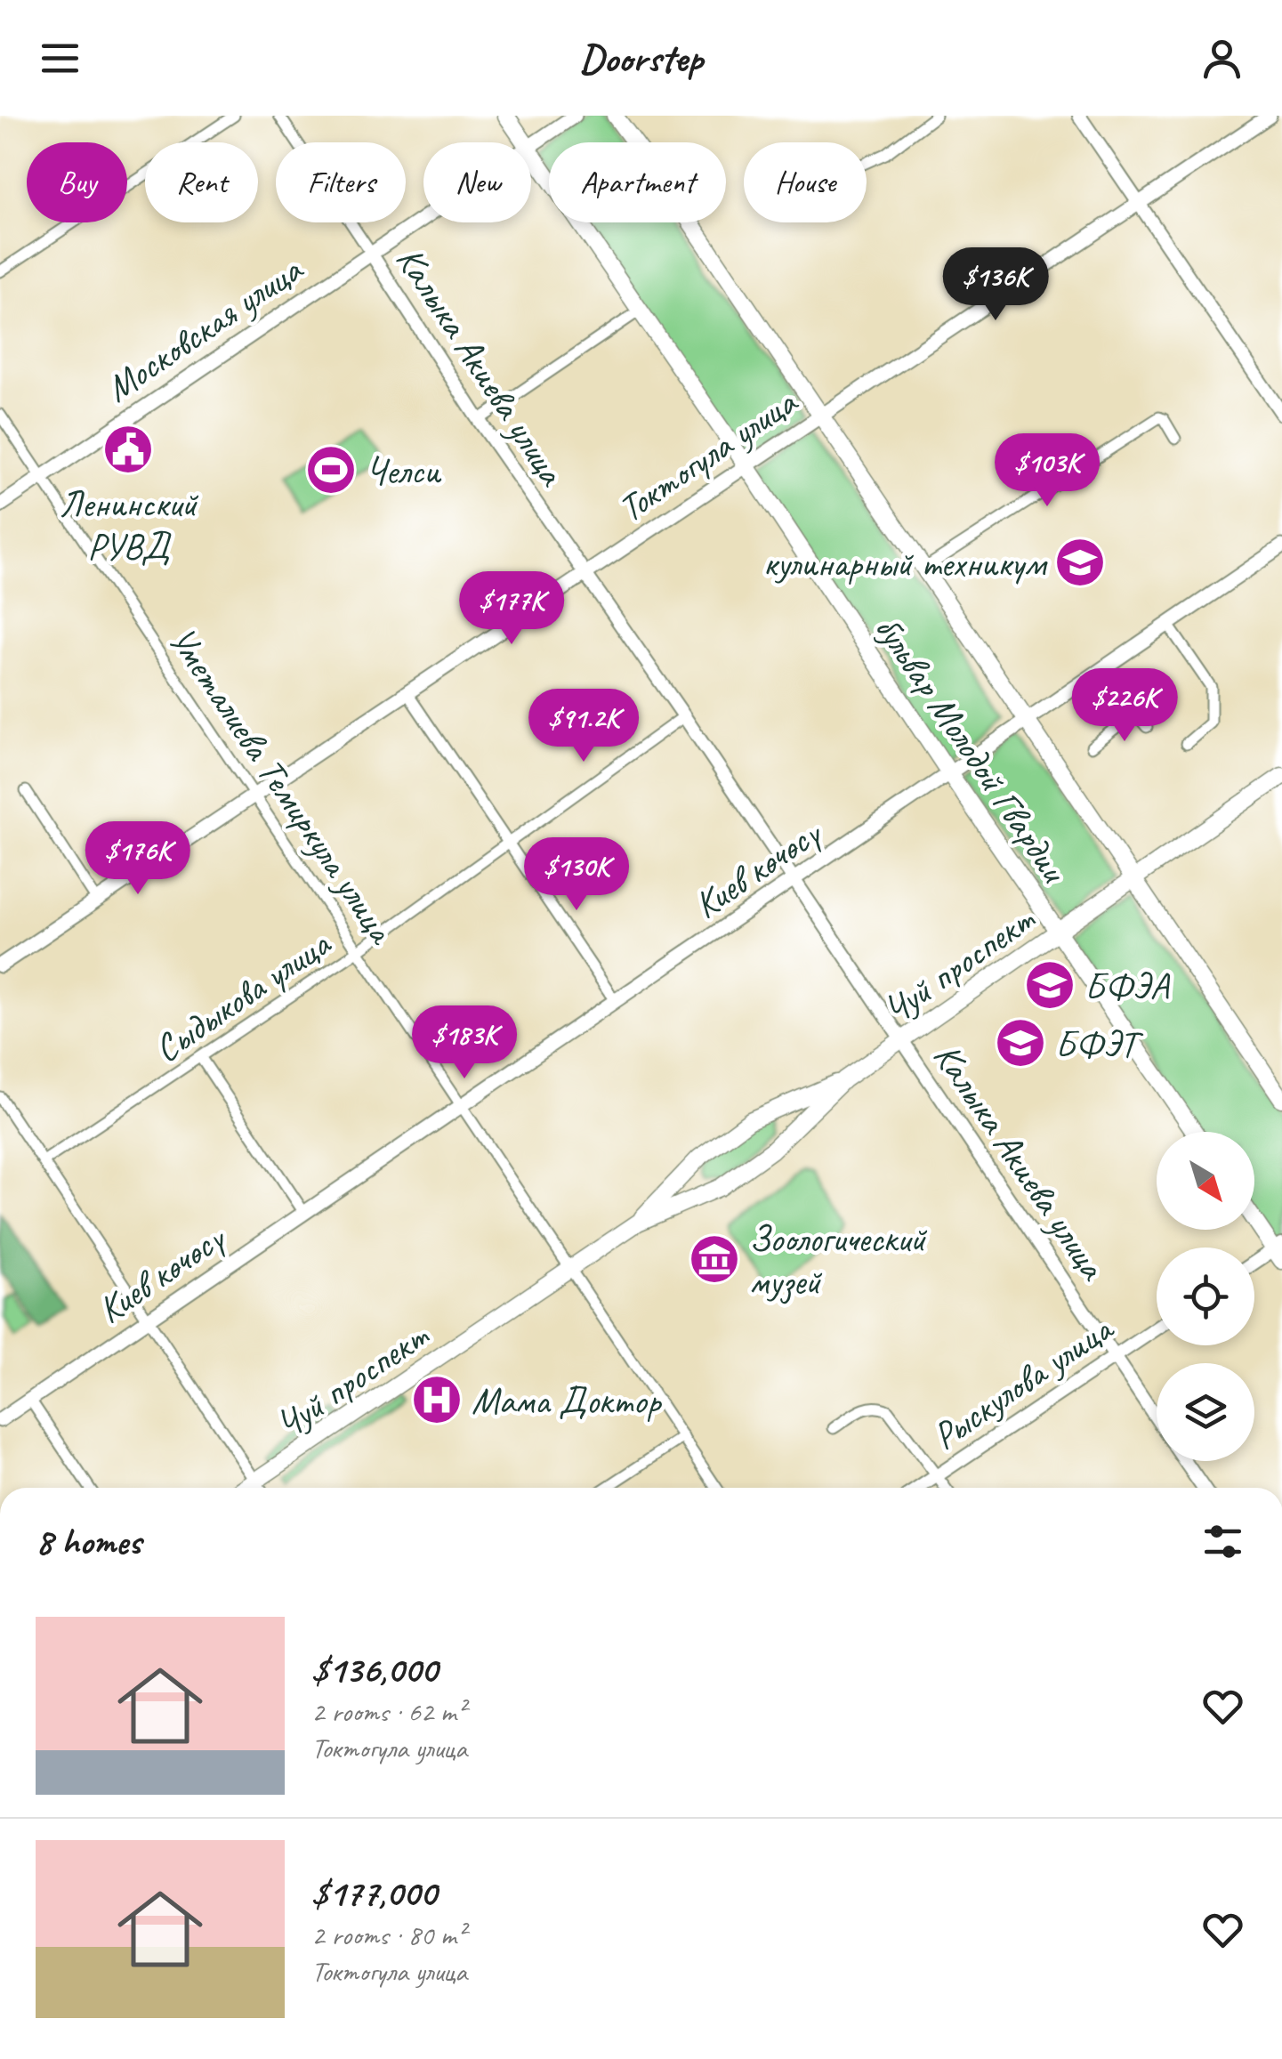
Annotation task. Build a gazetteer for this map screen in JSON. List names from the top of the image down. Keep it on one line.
{"streets":{"main road":["Московская улица","Токтогула улица","бульвар Молодой Гвардии","Киев көчөсү","Чуй проспект"],"street":["Калыка Акиева улица","Уметалиева Темиркула улица","Сыдыкова улица","Рыскулова улица"]},"crossings":[["Московская улица","Калыка Акиева улица"],["Московская улица","Уметалиева Темиркула улица"],["Калыка Акиева улица","Токтогула улица"],["Калыка Акиева улица","Киев көчөсү"],["Калыка Акиева улица","Чуй проспект"],["Калыка Акиева улица","Сыдыкова улица"],["Калыка Акиева улица","Рыскулова улица"],["Токтогула улица","бульвар Молодой Гвардии"],["Токтогула улица","Уметалиева Темиркула улица"],["бульвар Молодой Гвардии","Киев көчөсү"],["бульвар Молодой Гвардии","Чуй проспект"],["Уметалиева Темиркула улица","Киев көчөсү"],["Уметалиева Темиркула улица","Чуй проспект"],["Уметалиева Темиркула улица","Сыдыкова улица"]],"places":{"public building":["Ленинский РУВД"],"sports":["Челси"],"school or university":["кулинарный техникум","БФЭА","БФЭТ"],"museum":["Зоологический музей"],"hospital":["Мама Доктор"]},"north":"bottom right","page":{"header":"Doorstep","chip":["Buy","Rent","Filters","New","Apartment","House"],"price":["$136K","$103K","$177K","$226K","$91.2K","$176K","$130K","$183K"],"heading":"8 homes","list":[{"name":"$136,000","note":"2 rooms · 62 m² · Токтогула улица"},{"name":"$177,000","note":"2 rooms · 80 m² · Токтогула улица"}]}}
